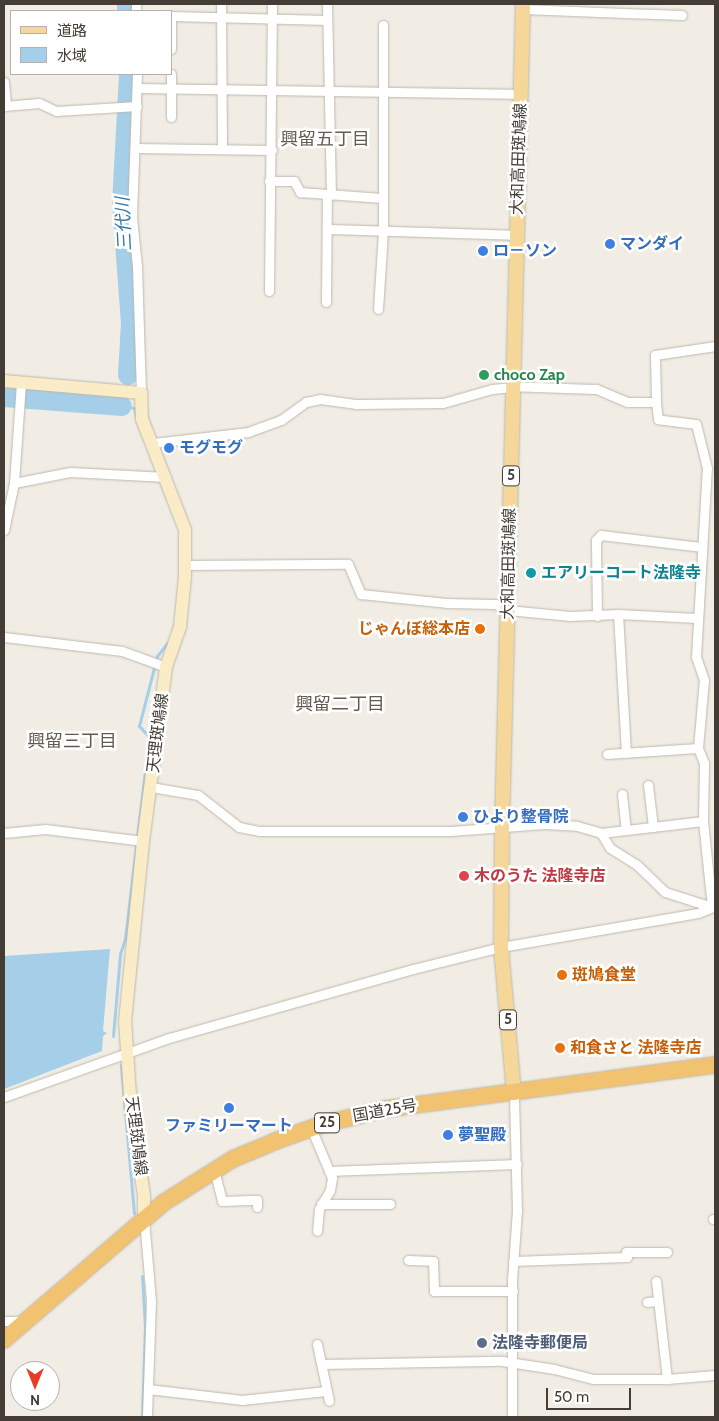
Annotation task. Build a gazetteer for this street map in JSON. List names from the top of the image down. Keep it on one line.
{"streets":{"highway":["国道25号","25"],"main road":["大和高田斑鳩線","5","天理斑鳩線"]},"crossings":[["大和高田斑鳩線","国道25号"],["天理斑鳩線","国道25号"]],"districts":["興留五丁目","興留二丁目","興留三丁目"],"water":["三代川"],"places":["マンダイ","ロ－ソン","choco Zap","モグモグ","エアリーコート法隆寺","じゃんぼ総本店","ひより整骨院","木のうた 法隆寺店","斑鳩食堂","和食さと 法隆寺店","ファミリーマート","夢聖殿","法隆寺郵便局"],"legend":["道路","水域"],"scale_bar":"50 m","north":"bottom"}
